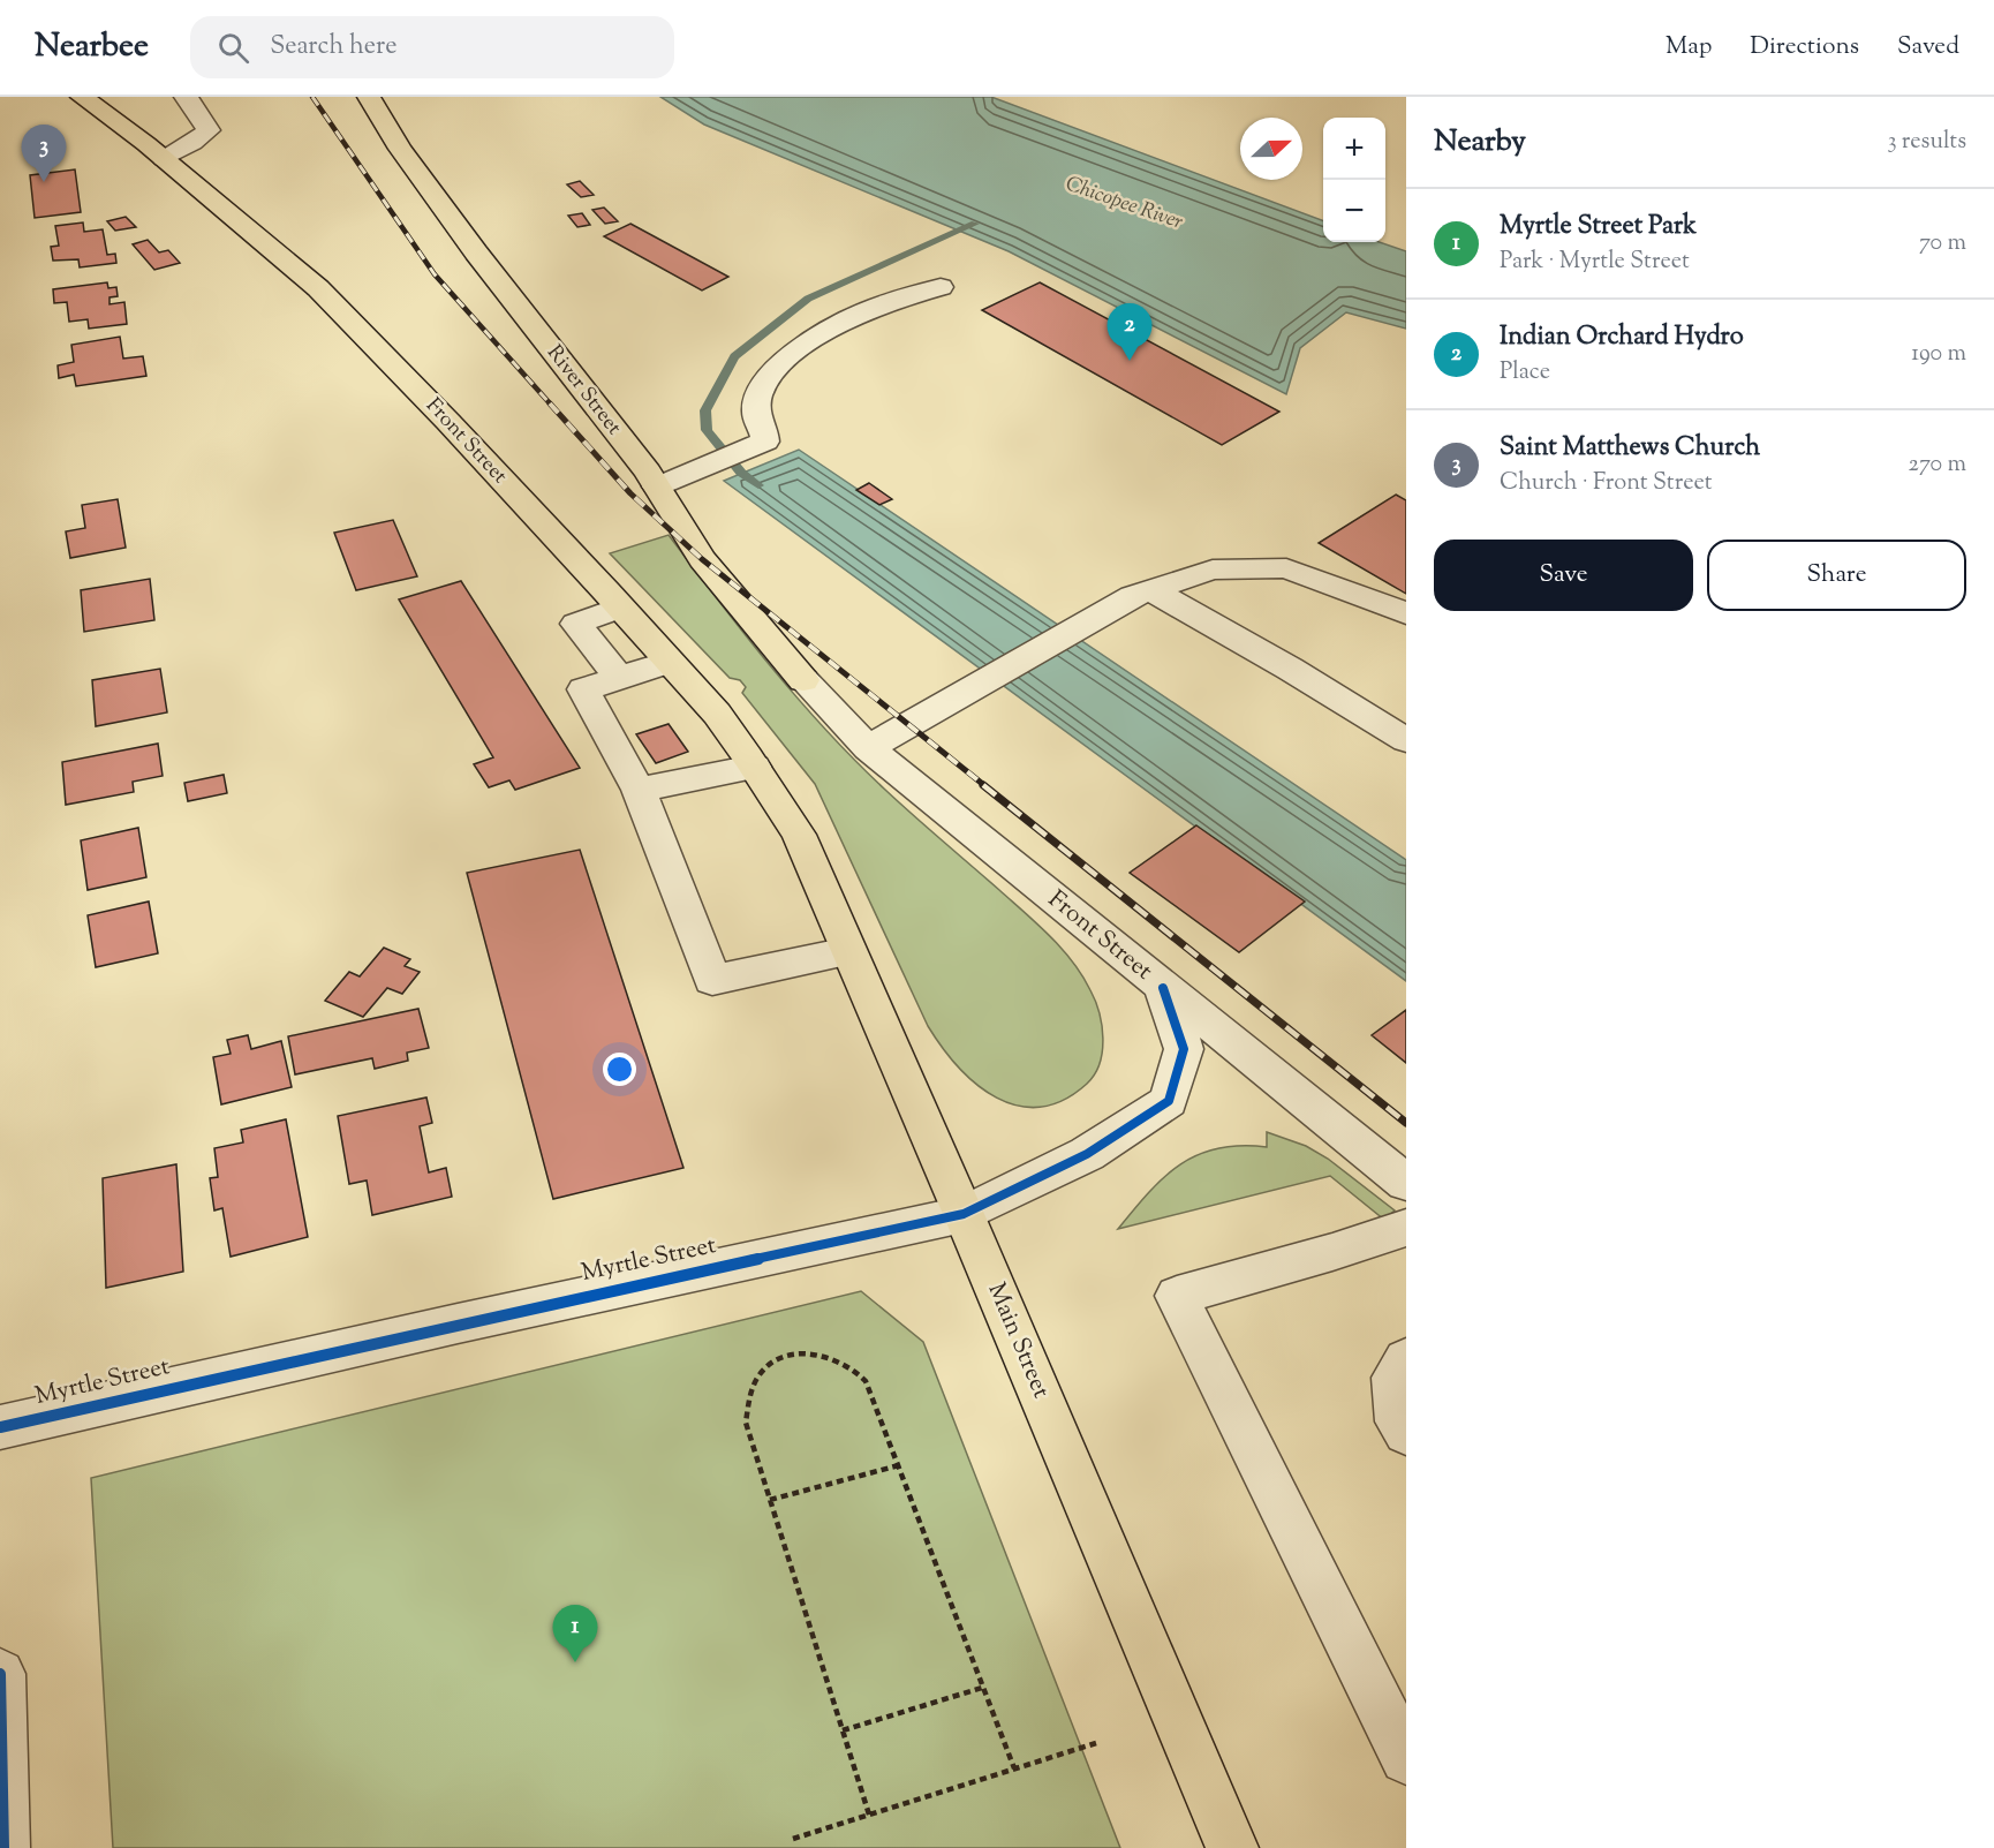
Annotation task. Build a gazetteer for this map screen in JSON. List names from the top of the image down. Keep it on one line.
{"streets":{"main road":["River Street","Front Street","Main Street"],"street":["Myrtle Street"]},"crossings":[["River Street","Front Street"],["Front Street","Myrtle Street"],["Front Street","Main Street"],["Myrtle Street","Main Street"]],"water":["Chicopee River"],"north":"right","page":{"header":"Nearbee","search":"Search here","nav":["Map","Directions","Saved"],"heading":["Nearby","3 results"],"map_buttons":["+","−"],"pins":["3","2","1"],"list":[{"mark":"1","name":"Myrtle Street Park","note":"Park · Myrtle Street","value":"70 m"},{"mark":"2","name":"Indian Orchard Hydro","note":"Place","value":"190 m"},{"mark":"3","name":"Saint Matthews Church","note":"Church · Front Street","value":"270 m"}],"buttons":["Save","Share"]}}
